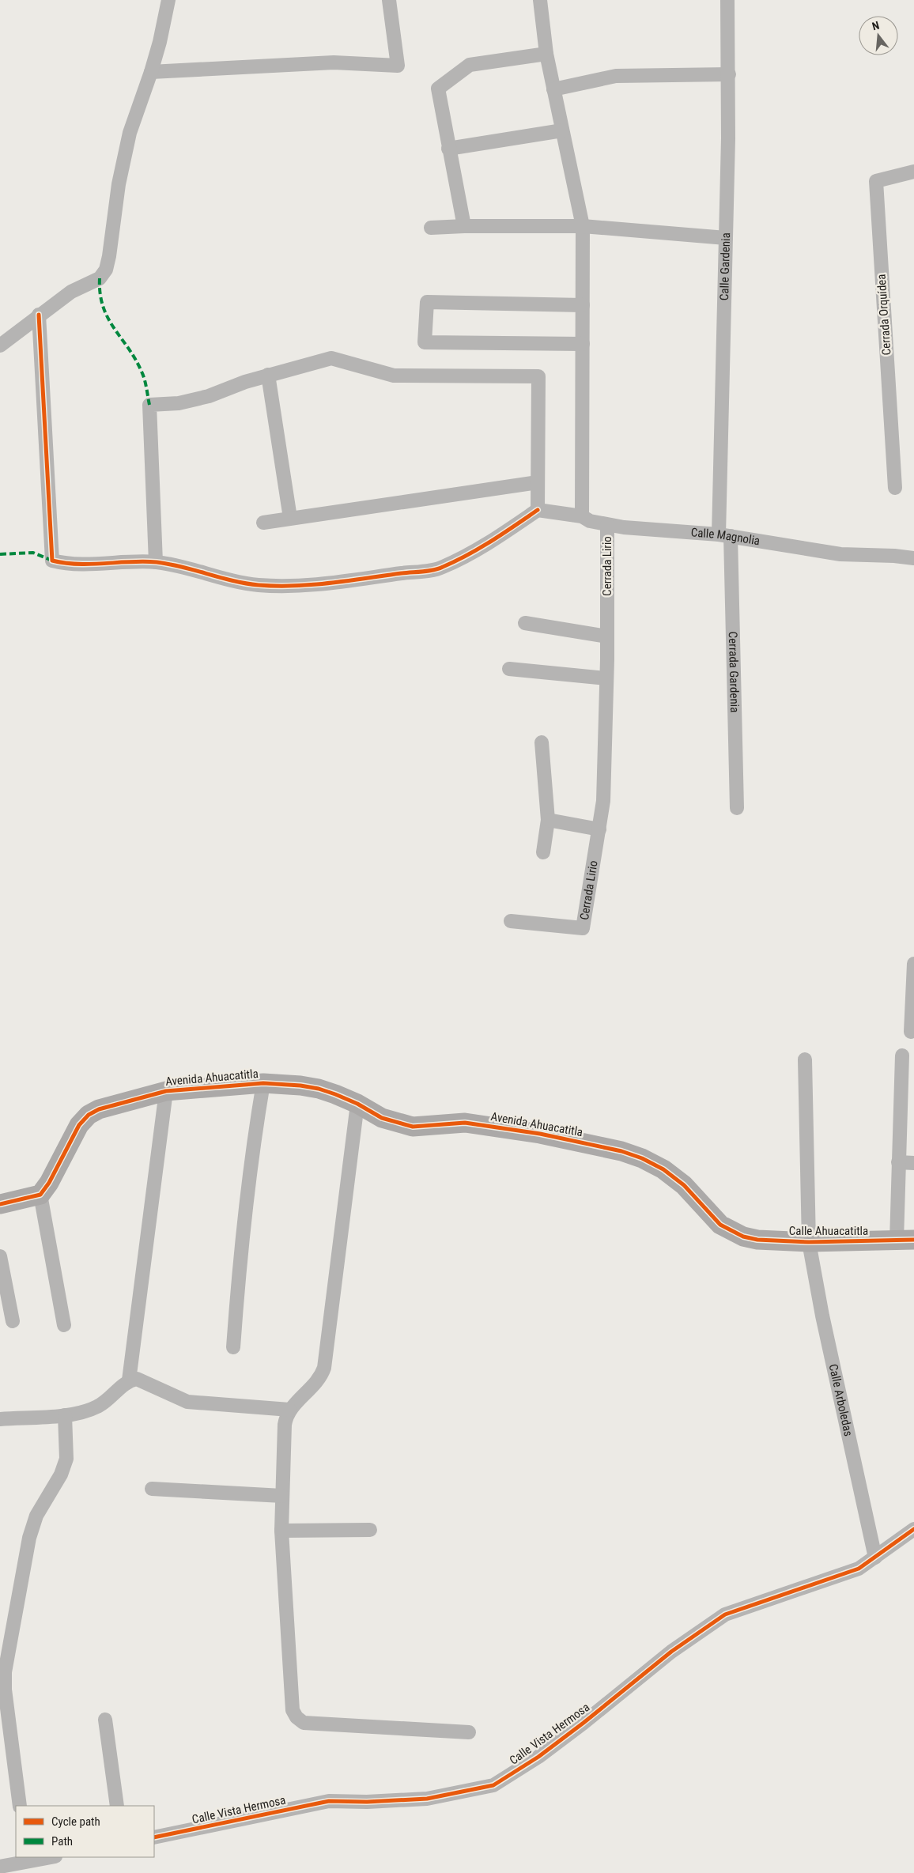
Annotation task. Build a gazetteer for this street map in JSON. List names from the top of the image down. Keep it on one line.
{"streets":{"street":["Calle Gardenia","Cerrada Orquídea","Calle Magnolia","Cerrada Lirio","Cerrada Gardenia","Avenida Ahuacatitla","Calle Ahuacatitla","Calle Arboledas","Calle Vista Hermosa"]},"crossings":[["Calle Gardenia","Calle Magnolia"],["Calle Gardenia","Cerrada Gardenia"],["Calle Magnolia","Cerrada Lirio"],["Calle Magnolia","Cerrada Gardenia"],["Avenida Ahuacatitla","Calle Ahuacatitla"],["Calle Ahuacatitla","Calle Arboledas"],["Calle Arboledas","Calle Vista Hermosa"]],"legend":["Cycle path","Path"],"north":"top"}
